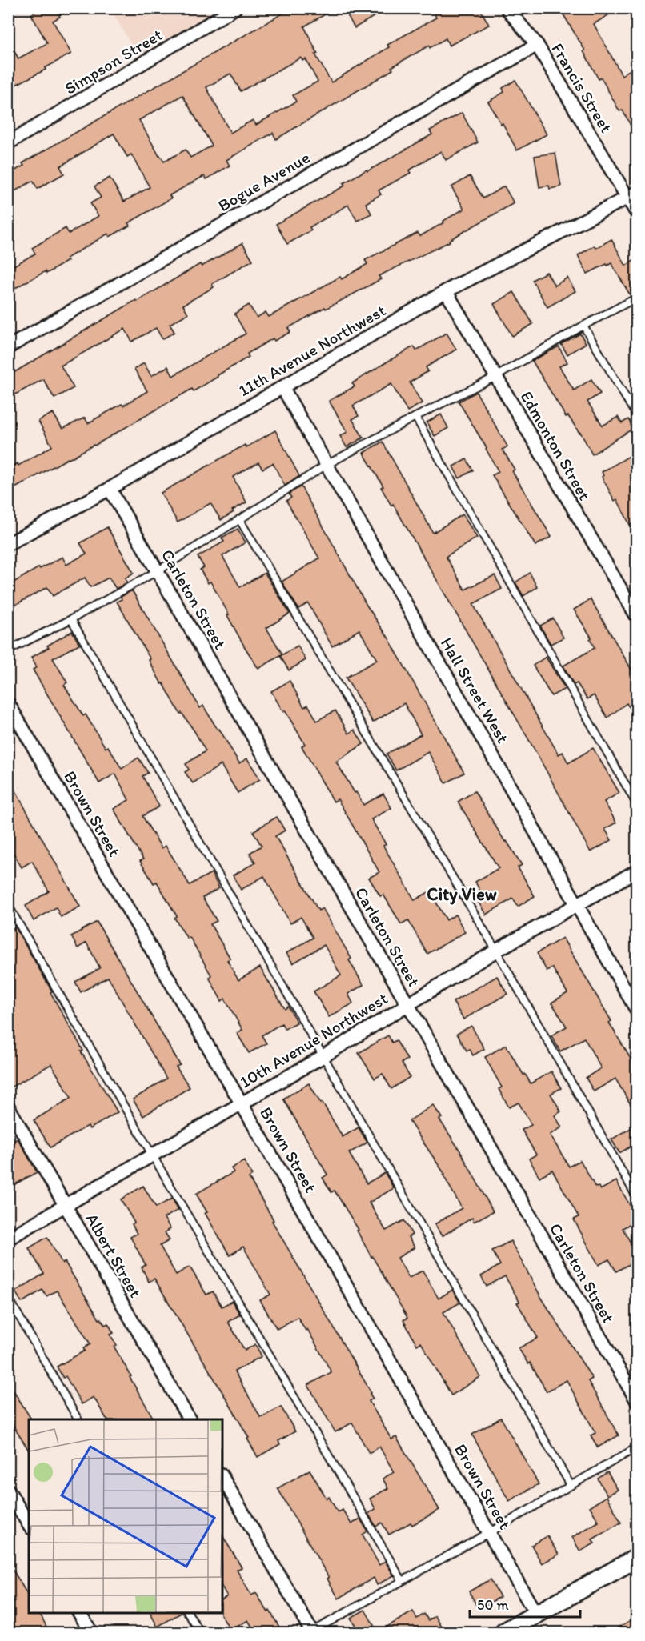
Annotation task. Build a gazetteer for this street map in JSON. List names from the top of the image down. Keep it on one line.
{"streets":{"street":["Simpson Street","Francis Street","Bogue Avenue","11th Avenue Northwest","Edmonton Street","Carleton Street","Hall Street West","Brown Street","10th Avenue Northwest","Albert Street"]},"crossings":[["Francis Street","Bogue Avenue"],["Francis Street","11th Avenue Northwest"],["11th Avenue Northwest","Edmonton Street"],["11th Avenue Northwest","Carleton Street"],["11th Avenue Northwest","Hall Street West"],["Carleton Street","10th Avenue Northwest"],["Hall Street West","10th Avenue Northwest"],["Brown Street","10th Avenue Northwest"],["10th Avenue Northwest","Albert Street"]],"districts":["City View"],"scale_bar":"50 m"}
